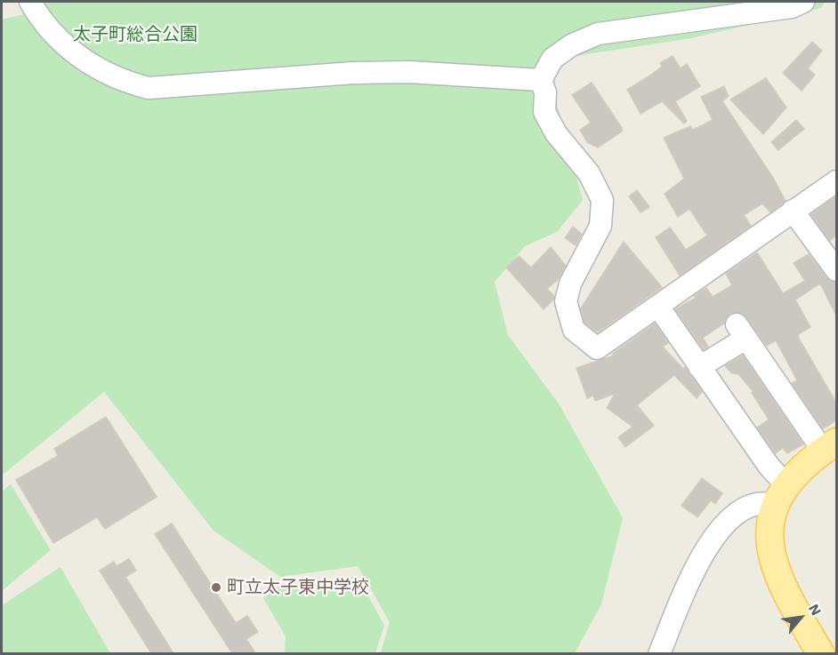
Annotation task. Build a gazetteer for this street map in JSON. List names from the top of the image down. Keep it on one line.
{"parks":["太子町総合公園"],"places":["町立太子東中学校"],"north":"top right"}
